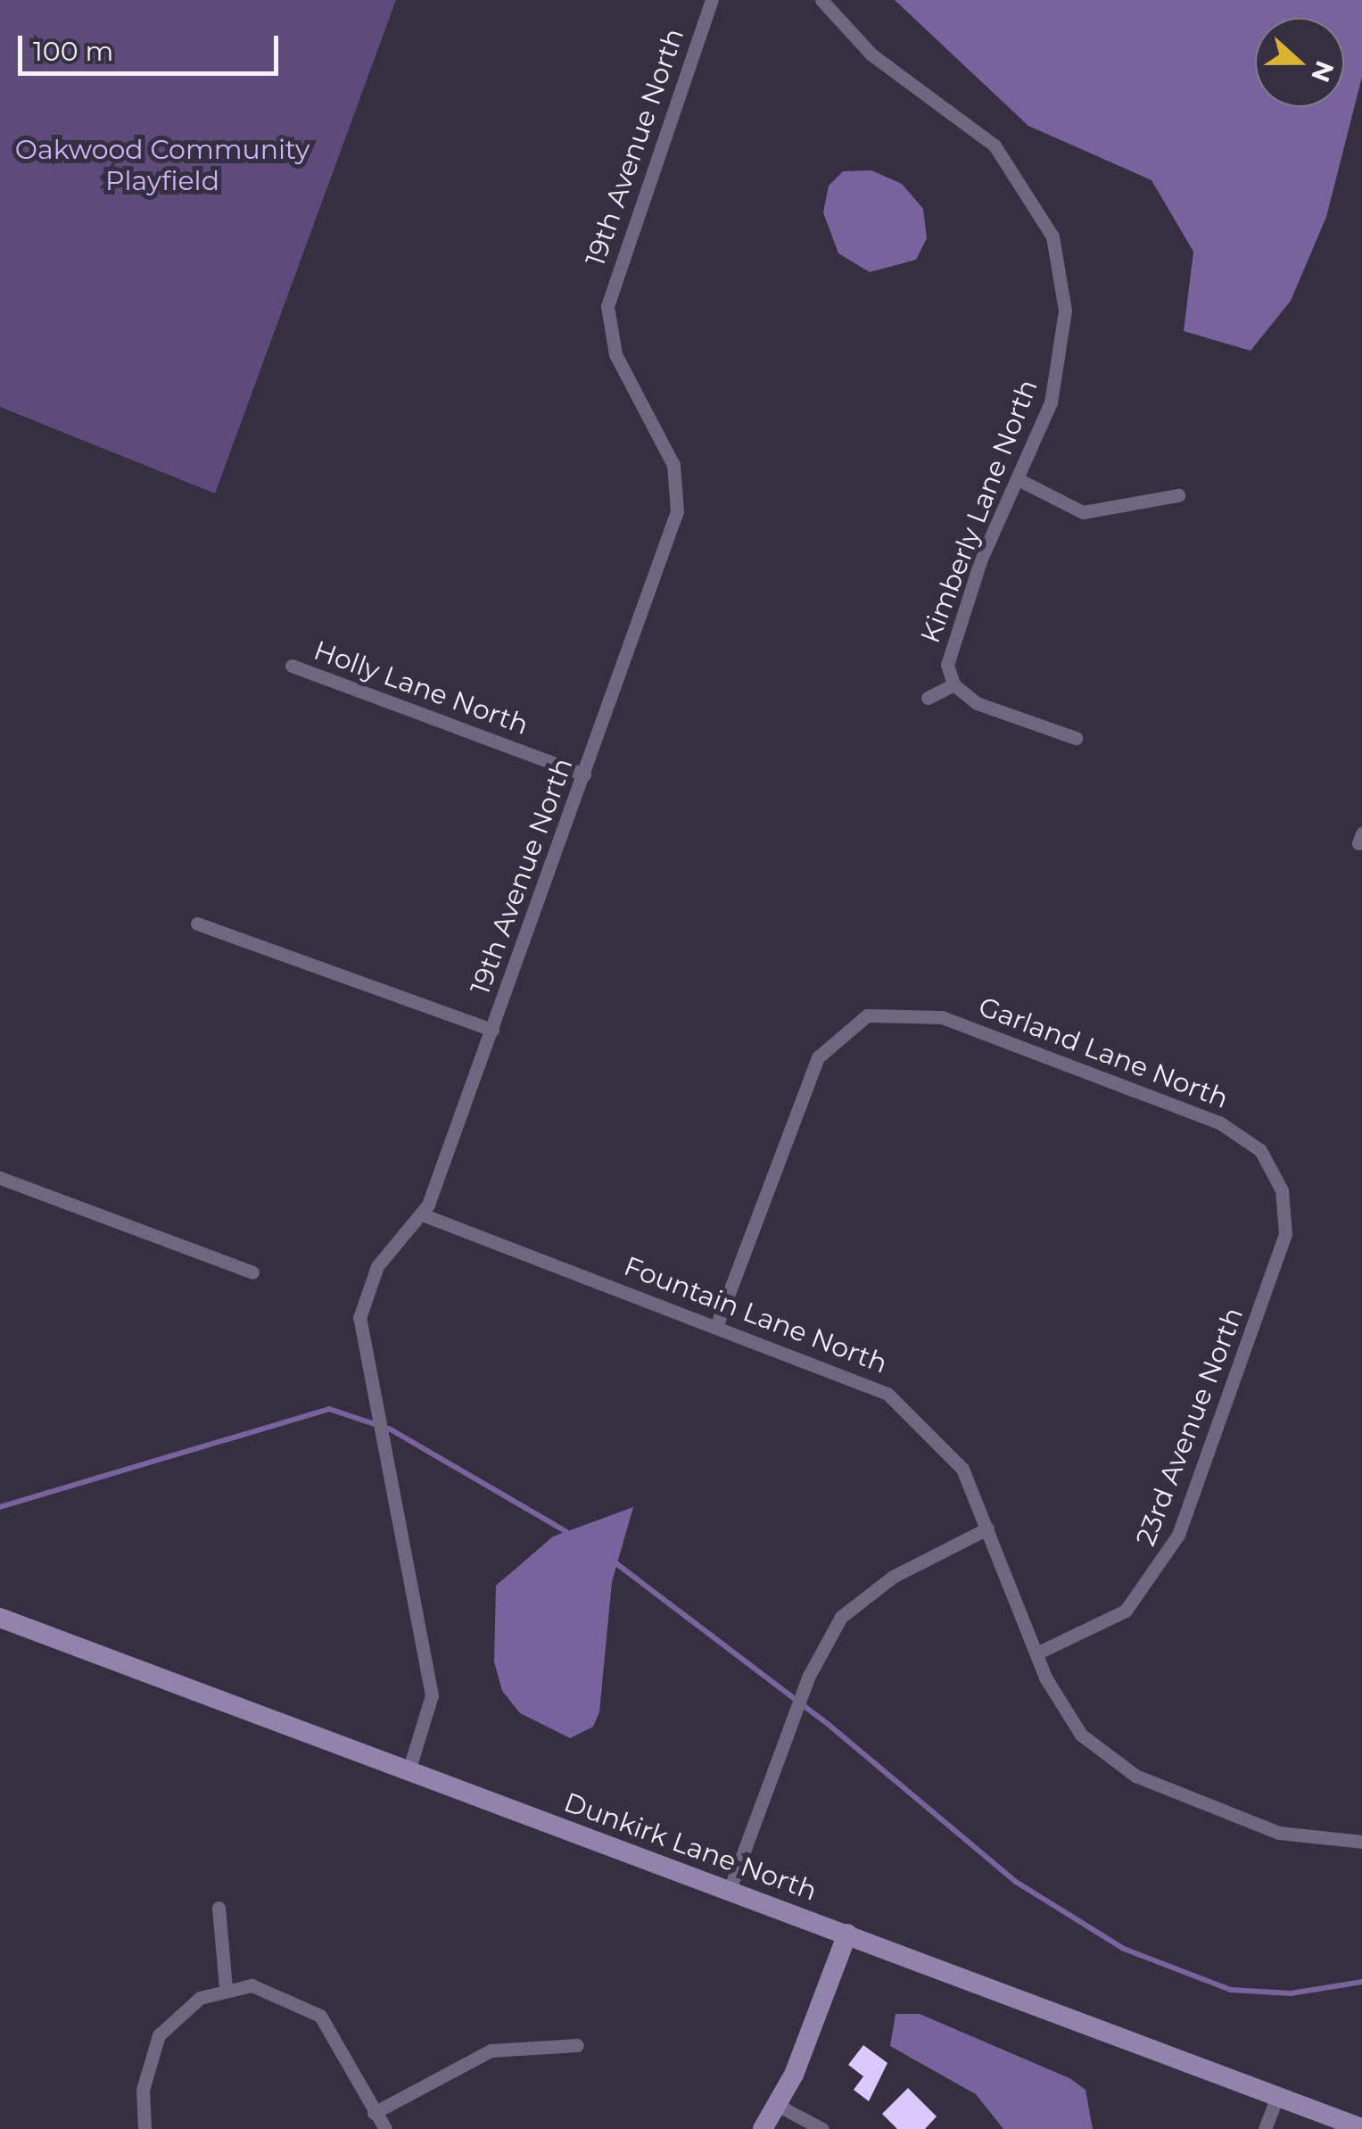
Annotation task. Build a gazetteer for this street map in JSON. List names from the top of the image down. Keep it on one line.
{"streets":{"street":["19th Avenue North","Kimberly Lane North","Holly Lane North","Garland Lane North","Fountain Lane North","23rd Avenue North","Dunkirk Lane North"]},"crossings":[["19th Avenue North","Holly Lane North"],["19th Avenue North","Fountain Lane North"],["19th Avenue North","Dunkirk Lane North"],["Garland Lane North","Fountain Lane North"],["Garland Lane North","23rd Avenue North"],["Fountain Lane North","23rd Avenue North"]],"parks":["Oakwood Community Playfield"],"scale_bar":"100 m","north":"right"}
